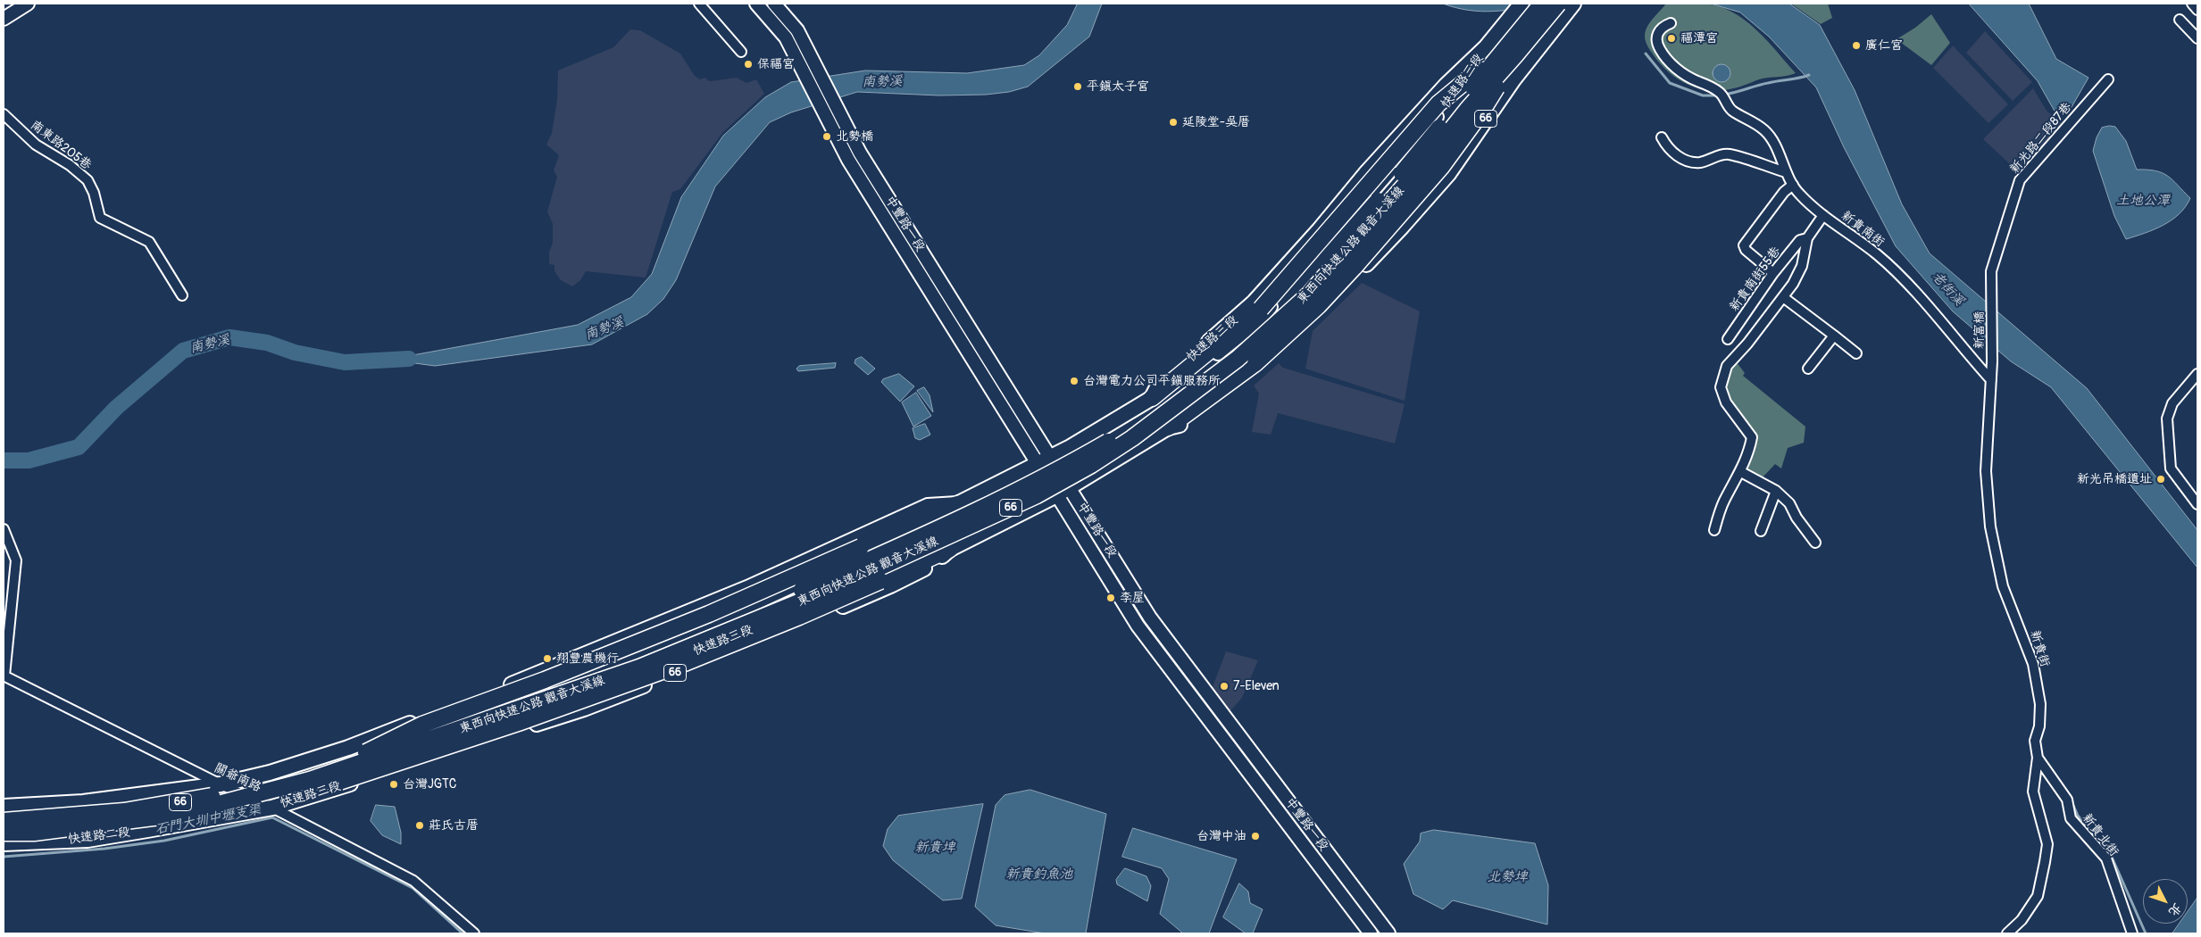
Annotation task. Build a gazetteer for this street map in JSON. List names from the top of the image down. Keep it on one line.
{"streets":{"highway":["66","東西向快速公路 觀音大溪線"],"main road":["快速路三段","中豐路一段","快速路二段"],"street":["新光路二段87巷","南東路205巷","新貴南街","新貴南街55巷","新富橋","新貴街","關爺南路","新貴北街"]},"crossings":[["快速路三段","66"],["快速路三段","中豐路一段"],["快速路三段","關爺南路"],["快速路三段","快速路二段"],["66","關爺南路"],["新光路二段87巷","新富橋"],["新貴南街","新貴街"],["新富橋","新貴街"],["新貴街","新貴北街"],["關爺南路","快速路二段"]],"water":["南勢溪","土地公潭","老街溪","石門大圳中壢支渠","新貴埤","新貴釣魚池","北勢埤"],"places":["福潭宮","廣仁宮","保福宮","平鎮太子宮","延陵堂-吳厝","北勢橋","台灣電力公司平鎮服務所","新光吊橋遺址","李屋","翔豐農機行","7-Eleven","台灣JGTC","莊氏古厝","台灣中油"],"north":"bottom right"}
